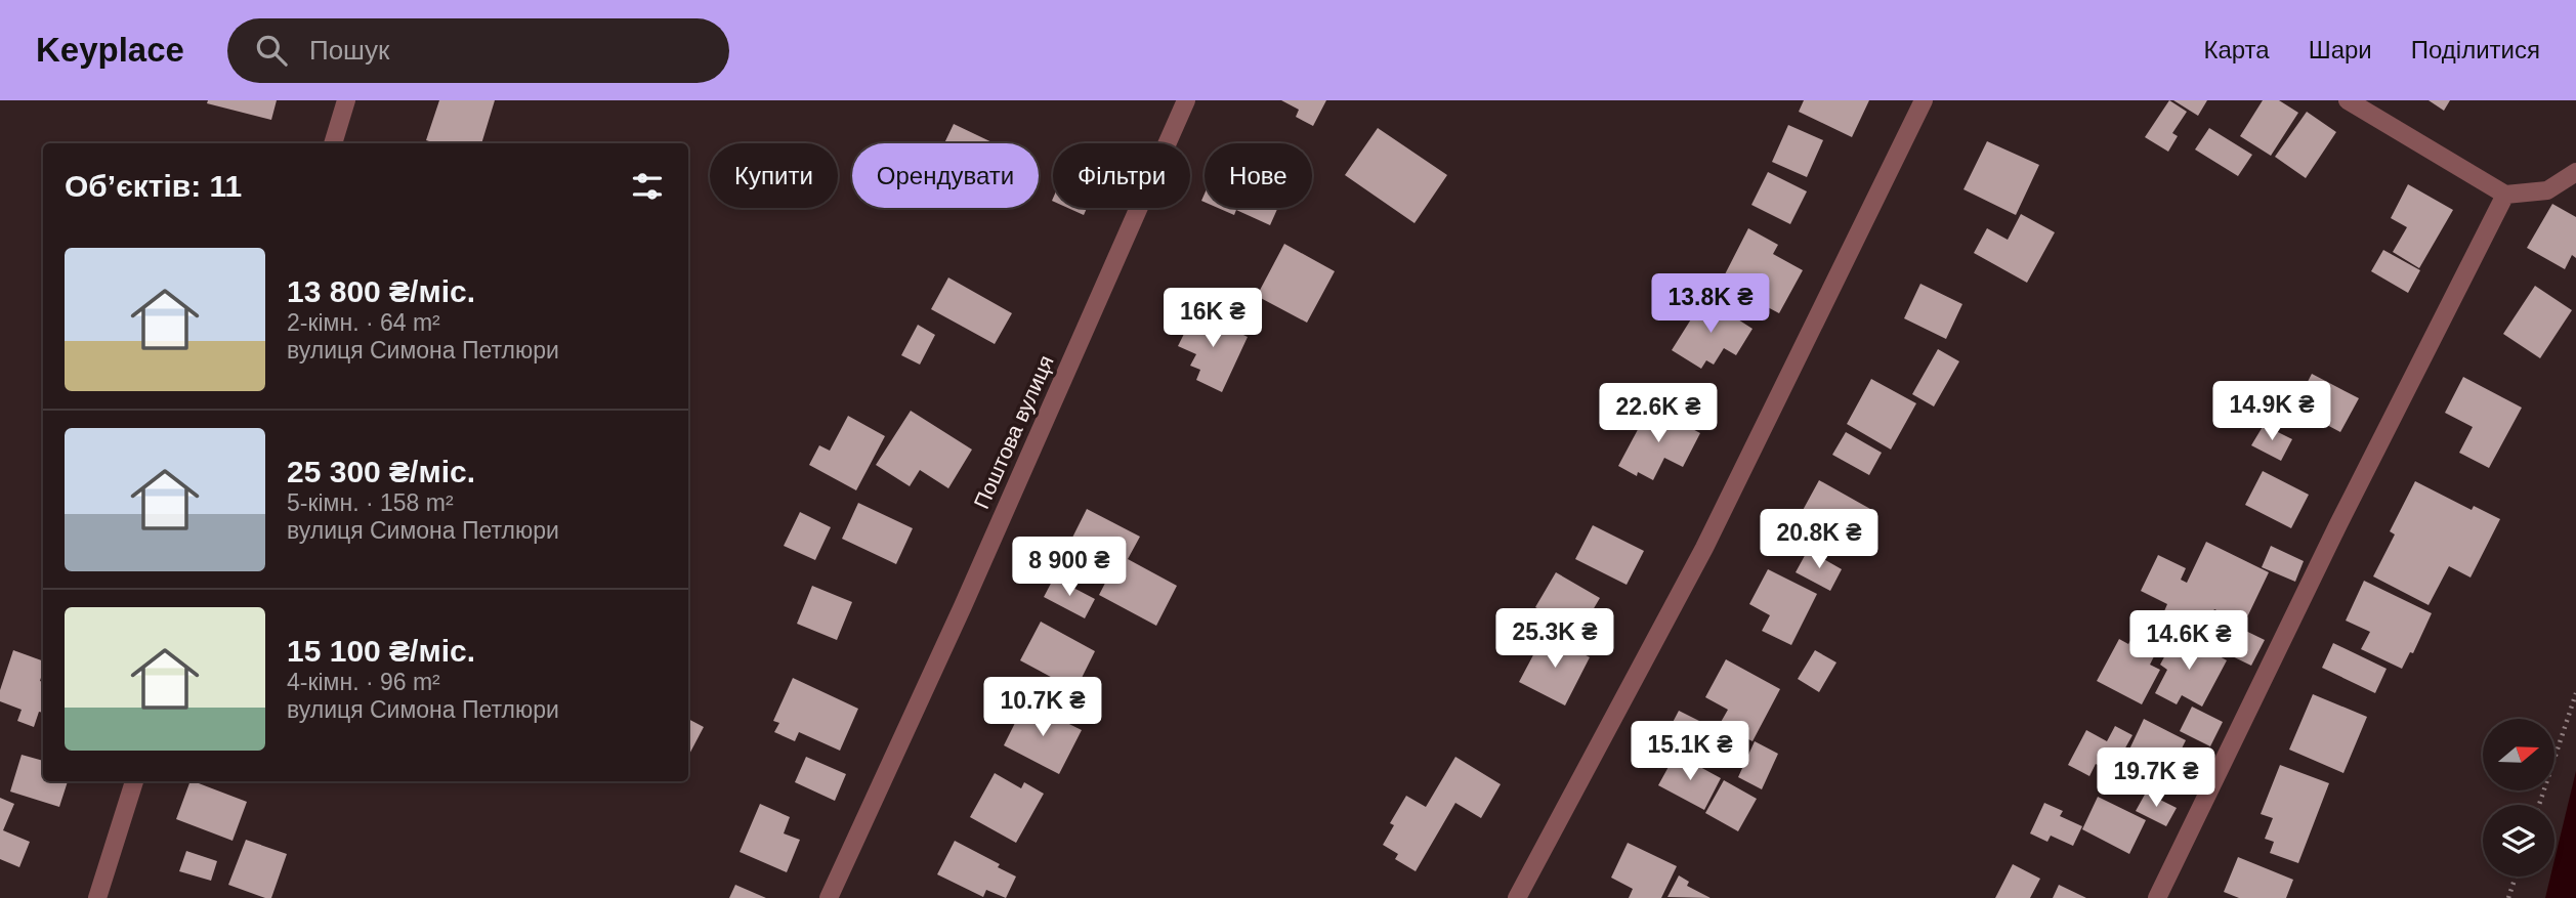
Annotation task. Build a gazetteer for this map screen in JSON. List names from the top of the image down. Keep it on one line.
{"streets":{"street":["Поштова вулиця"]},"north":"right","page":{"header":"Keyplace","search":"Пошук","nav":["Карта","Шари","Поділитися"],"chip":["Купити","Орендувати","Фільтри","Нове"],"heading":"Об’єктів: 11","list":[{"name":"13 800 ₴/міс.","note":"2-кімн. · 64 m² · вулиця Симона Петлюри"},{"name":"25 300 ₴/міс.","note":"5-кімн. · 158 m² · вулиця Симона Петлюри"},{"name":"15 100 ₴/міс.","note":"4-кімн. · 96 m² · вулиця Симона Петлюри"}],"price":["13.8K ₴","16K ₴","14.9K ₴","22.6K ₴","20.8K ₴","8 900 ₴","25.3K ₴","14.6K ₴","10.7K ₴","15.1K ₴","19.7K ₴"]}}
